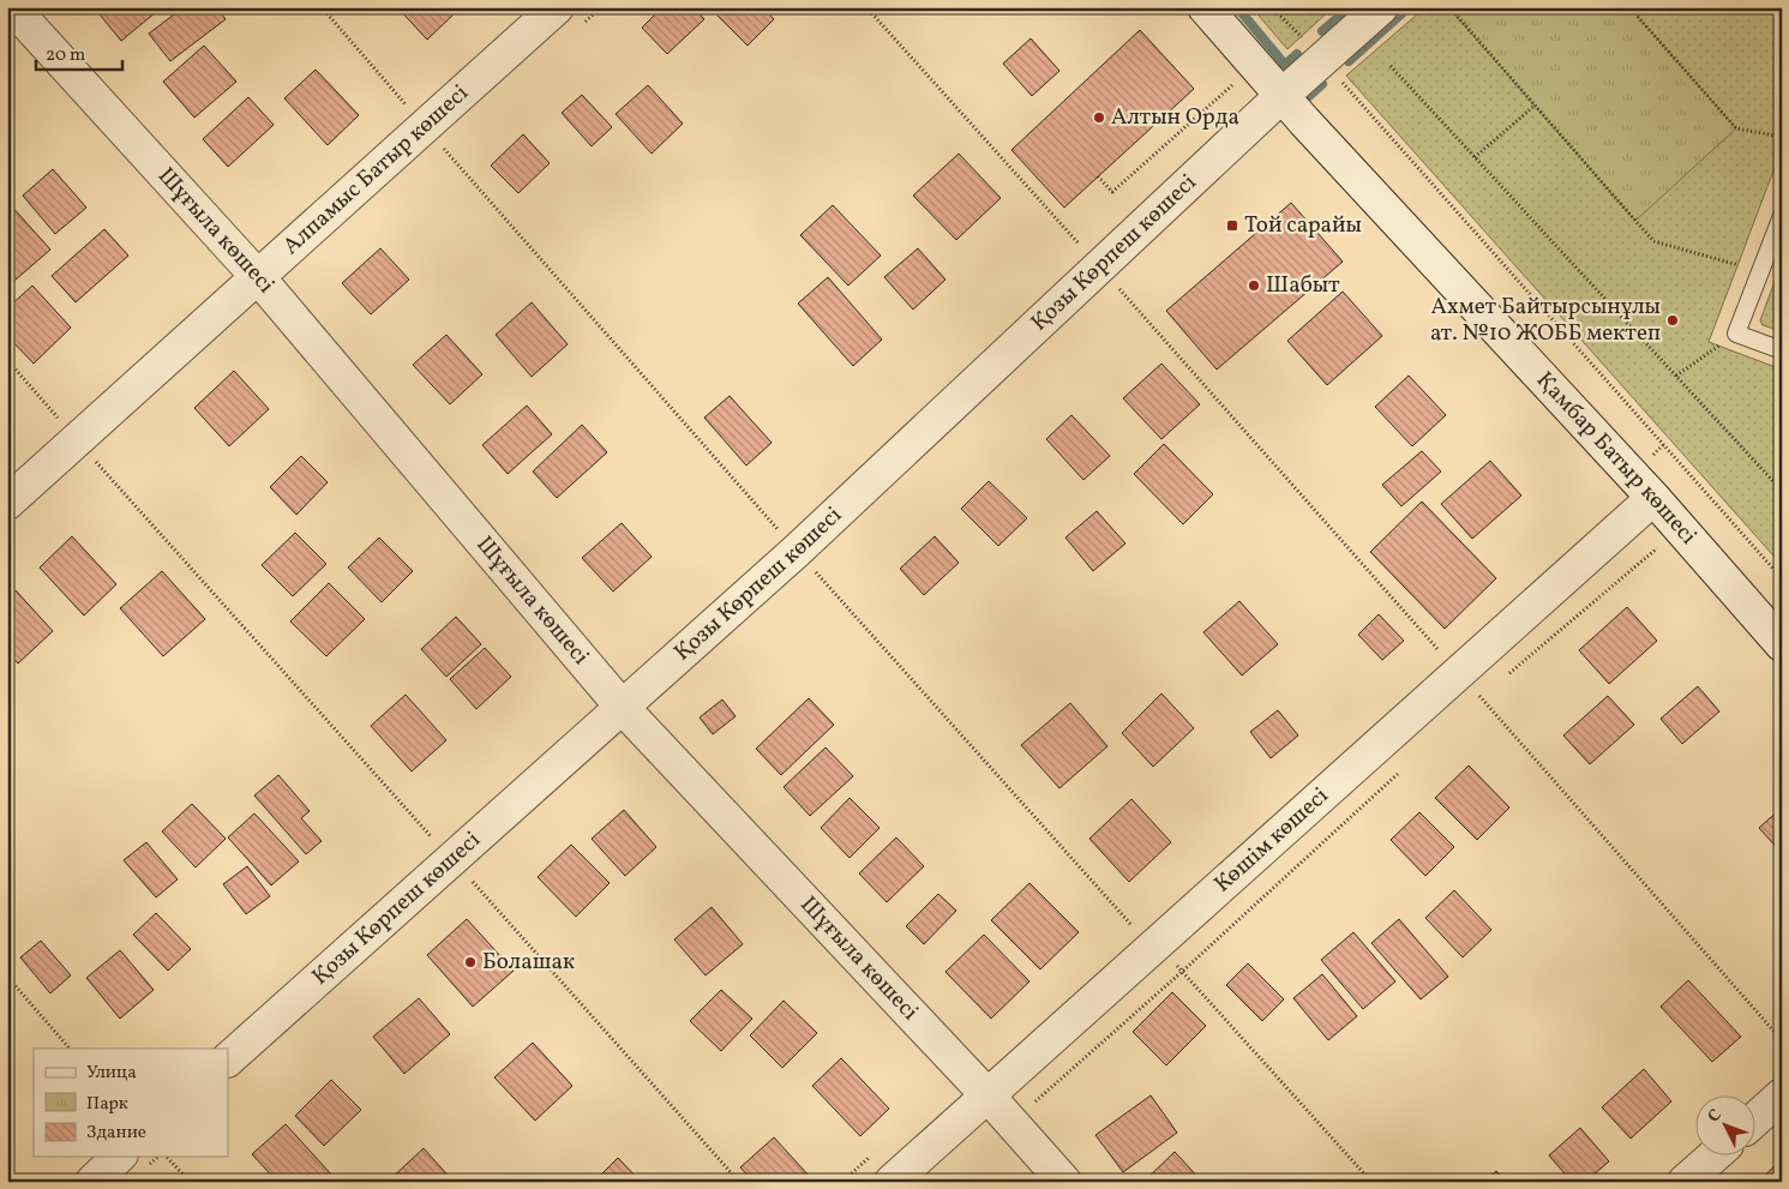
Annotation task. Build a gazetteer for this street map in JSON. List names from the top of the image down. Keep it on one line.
{"streets":{"street":["Алпамыс Батыр көшесі","Шұғыла көшесі","Қозы Көрпеш көшесі","Қамбар Батыр көшесі","Көшім көшесі"]},"crossings":[["Алпамыс Батыр көшесі","Шұғыла көшесі"],["Шұғыла көшесі","Қозы Көрпеш көшесі"],["Шұғыла көшесі","Көшім көшесі"],["Қозы Көрпеш көшесі","Қамбар Батыр көшесі"],["Қамбар Батыр көшесі","Көшім көшесі"]],"places":{"other":["Алтын Орда","Шабыт","Ахмет Байтырсынұлы ат. №10 ЖОББ мектеп","Болашак"],"transit":["Той сарайы"]},"legend":["Улица","Парк","Здание"],"scale_bar":"20 m","north":"top left"}
